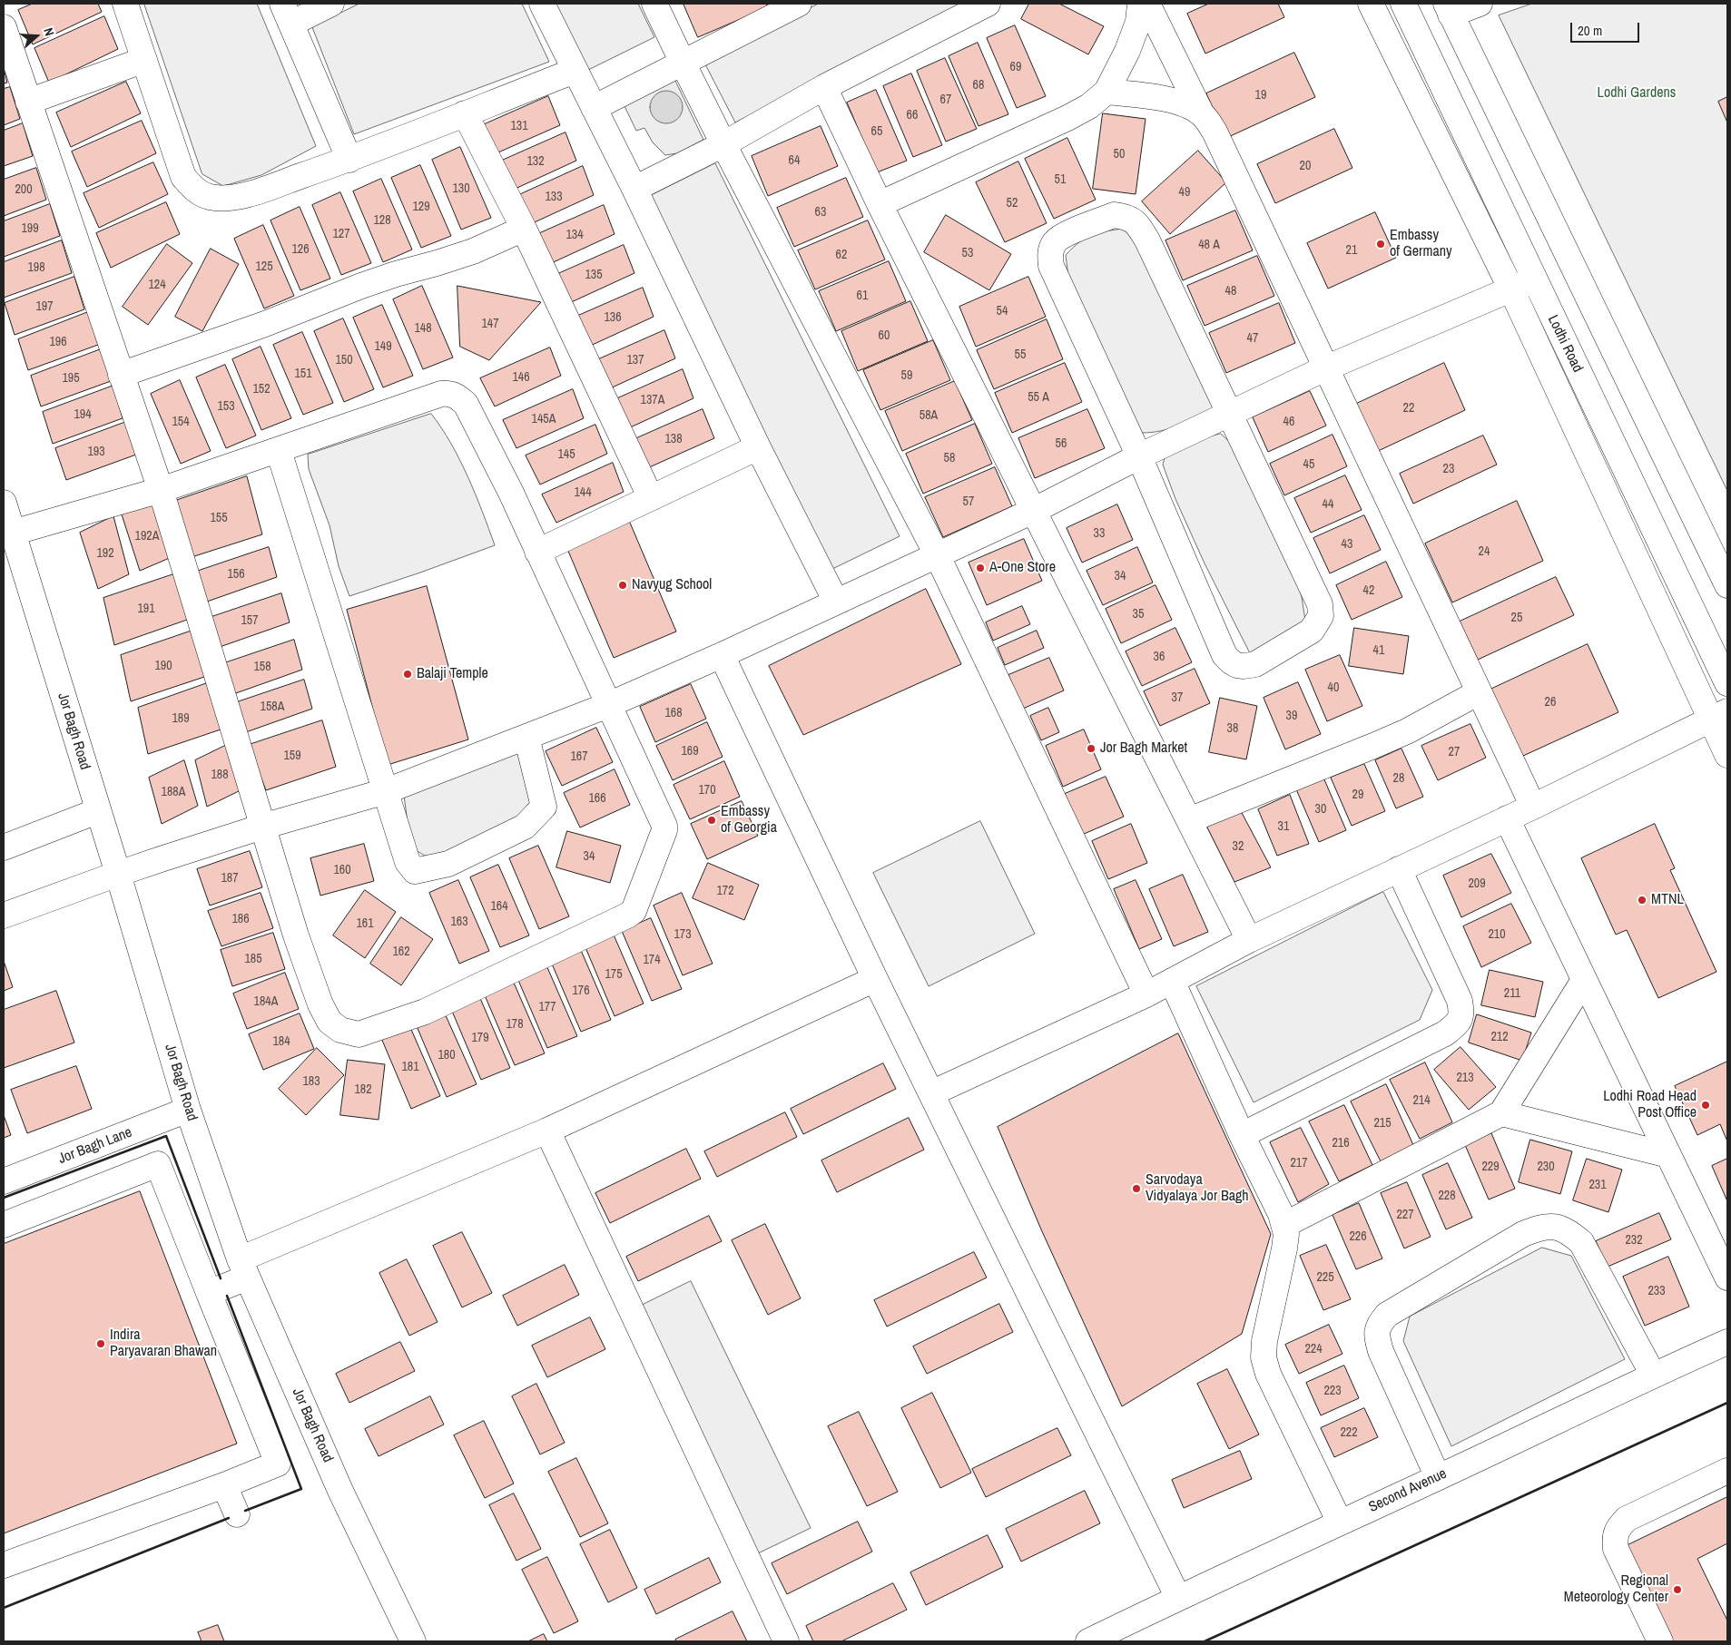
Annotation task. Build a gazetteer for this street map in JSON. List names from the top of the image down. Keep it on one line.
{"streets":{"street":["Lodhi Road","Jor Bagh Road","Jor Bagh Lane","Second Avenue"]},"crossings":[["Jor Bagh Road","Jor Bagh Lane"]],"parks":["Lodhi Gardens"],"places":["Embassy of Germany","A-One Store","Navyug School","Balaji Temple","Jor Bagh Market","Embassy of Georgia","MTNL","Lodhi Road Head Post Office","Sarvodaya Vidyalaya Jor Bagh","Indira Paryavaran Bhawan","Regional Meteorology Center"],"house_numbers":["69","68","19","67","66","131","65","50","64","132","20","51","130","200","49","133","52","129","63","128","199","127","134","48 A","126","21","53","62","125","198","135","124","48","61","197","54","136","147","148","60","47","196","149","55","150","137","151","59","146","195","152","55 A","137A","153","22","194","58A","145A","154","46","138","56","193","145","58","45","23","144","57","44","155","33","192A","43","24","192","156","34","42","191","35","25","157","41","36","190","158","40","37","26","158A","168","39","189","38","169","27","159","167","188","28","170","188A","29","166","30","31","32","34","160","187","209","172","164","186","163","161","173","210","162","185","174","175","176","211","184A","177","178","212","179","184","180","181","213","183","182","214","215","216","217","229","230","231","228","227","226","232","225","233","224","223","222"],"scale_bar":"20 m","north":"right"}
